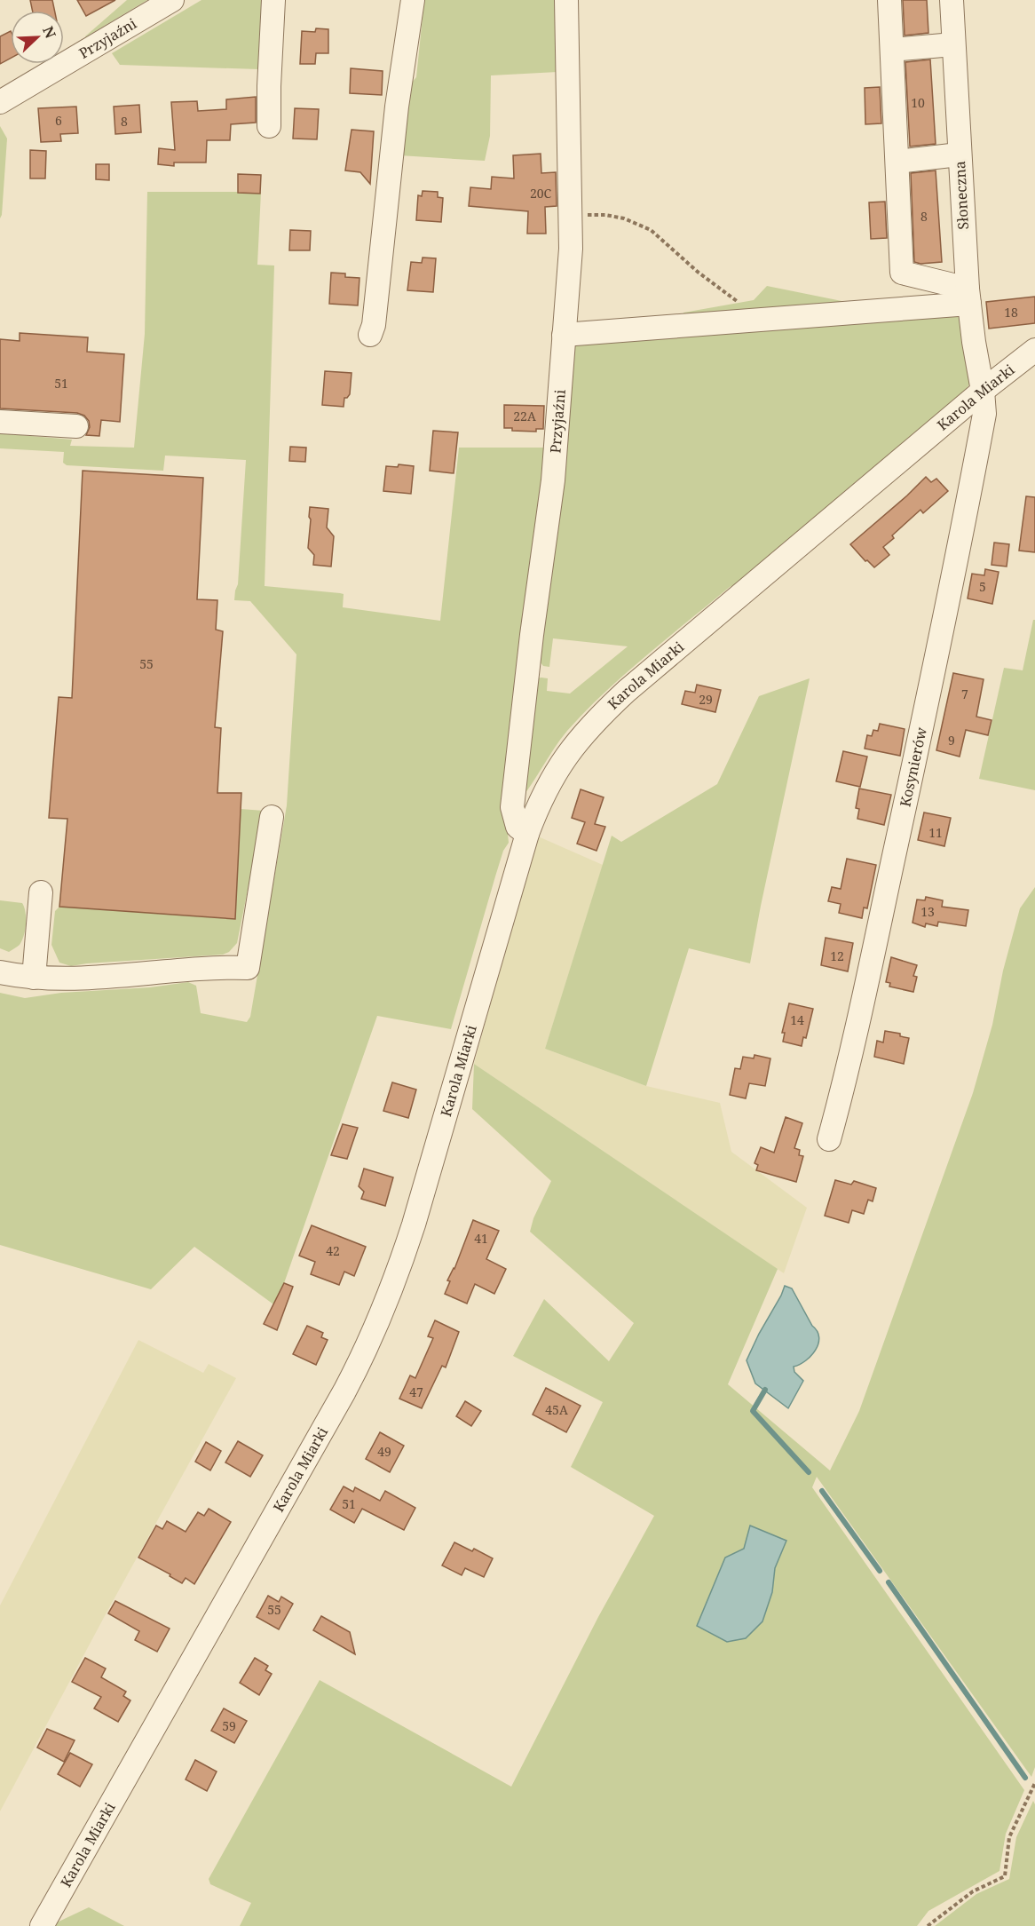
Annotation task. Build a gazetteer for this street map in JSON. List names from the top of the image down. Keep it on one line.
{"streets":{"street":["Przyjaźni","Słoneczna","Karola Miarki","Kosynierów"]},"crossings":[["Przyjaźni","Karola Miarki"],["Słoneczna","Karola Miarki"],["Słoneczna","Kosynierów"],["Karola Miarki","Kosynierów"]],"house_numbers":["10","6","8","20C","8","18","51","22A","5","55","7","29","9","11","13","12","14","41","42","47","45A","49","51","55","59"],"north":"top right"}
